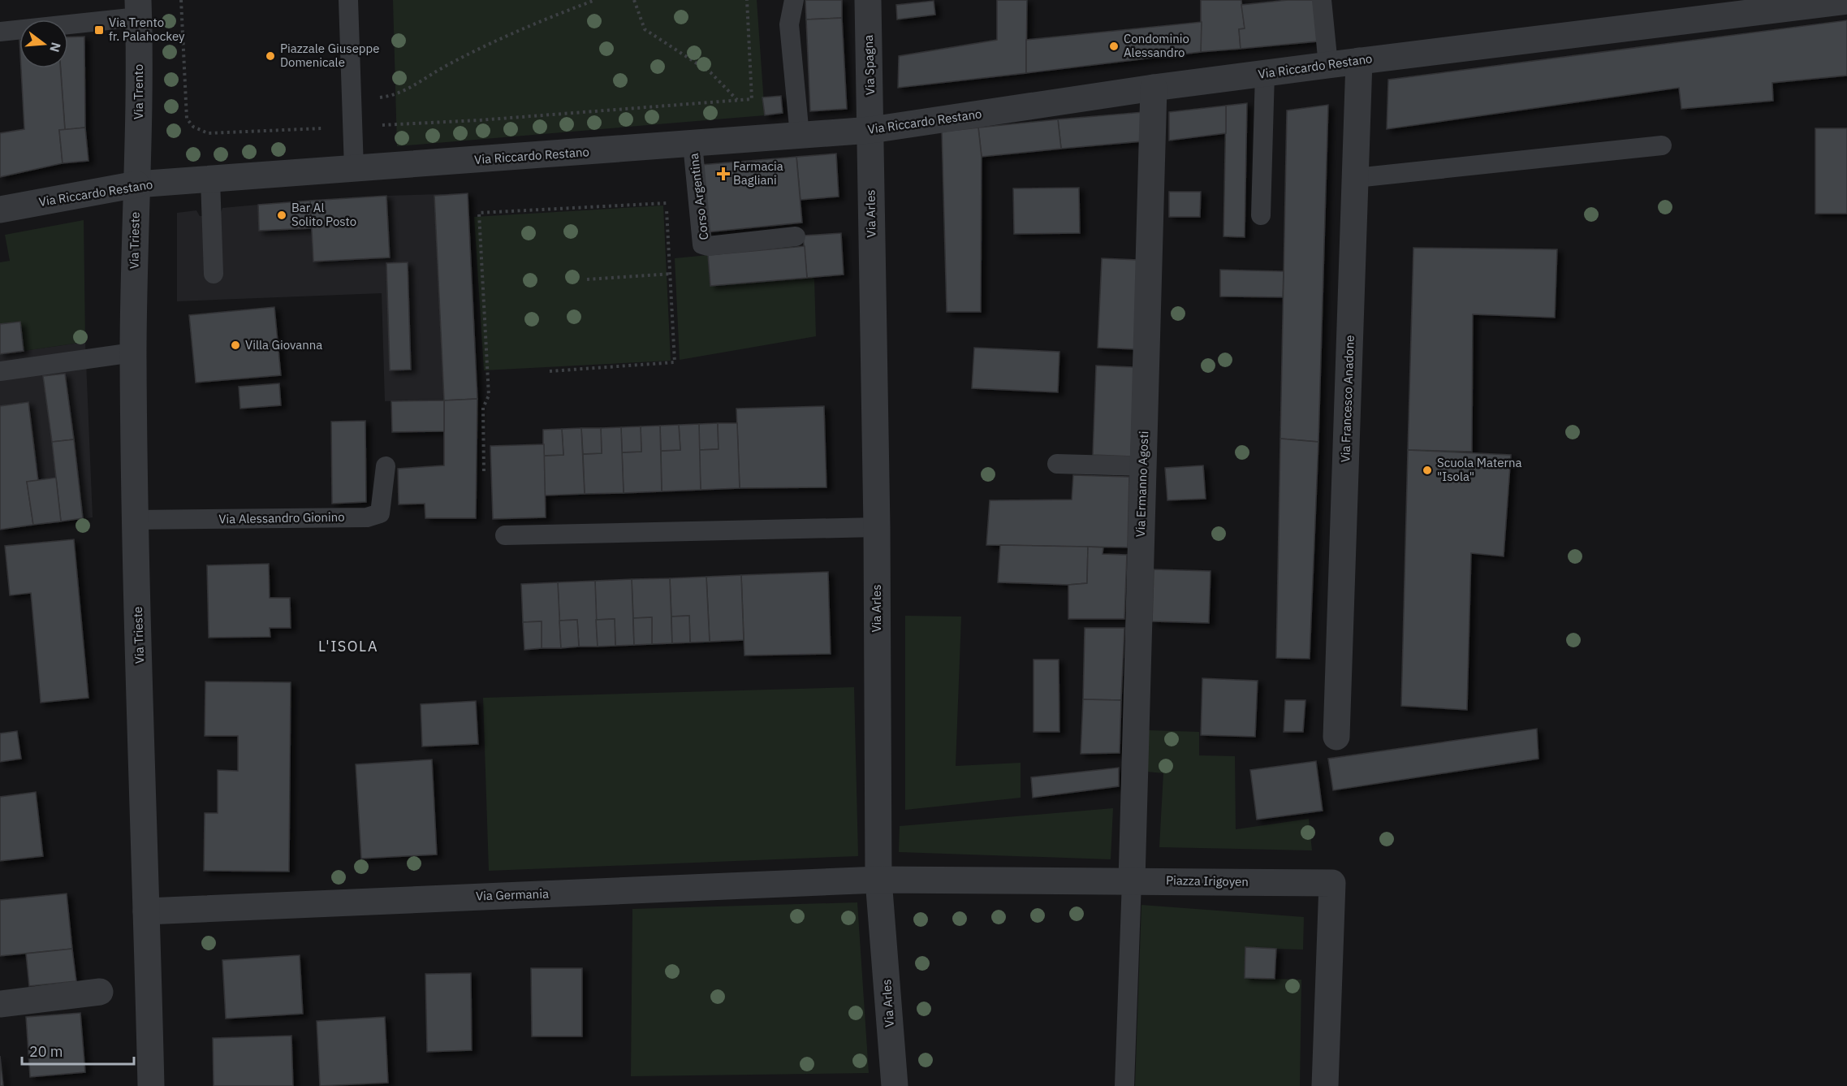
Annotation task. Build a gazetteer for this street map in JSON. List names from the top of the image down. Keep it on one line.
{"streets":{"street":["Via Spagna","Via Riccardo Restano","Via Trento","Via Arles","Via Trieste","Via Francesco Anadone","Via Ermanno Agosti","Piazza Irigoyen","Via Germania"],"lane":["Corso Argentina","Via Alessandro Gionino"]},"crossings":[["Via Spagna","Via Riccardo Restano"],["Via Spagna","Via Arles"],["Via Riccardo Restano","Via Trento"],["Via Riccardo Restano","Corso Argentina"],["Via Riccardo Restano","Via Arles"],["Via Riccardo Restano","Via Trieste"],["Via Riccardo Restano","Via Francesco Anadone"],["Via Riccardo Restano","Via Ermanno Agosti"],["Via Trento","Via Trieste"],["Via Arles","Piazza Irigoyen"],["Via Arles","Via Germania"],["Via Trieste","Via Alessandro Gionino"],["Via Trieste","Via Germania"],["Via Ermanno Agosti","Piazza Irigoyen"],["Piazza Irigoyen","Via Germania"]],"districts":["L'ISOLA"],"places":{"transit":["Via Trento fr. Palahockey"],"other":["Condominio Alessandro","Piazzale Giuseppe Domenicale","Bar Al Solito Posto","Villa Giovanna","Scuola Materna \"Isola\""],"health":["Farmacia Bagliani"]},"scale_bar":"20 m","north":"right"}
